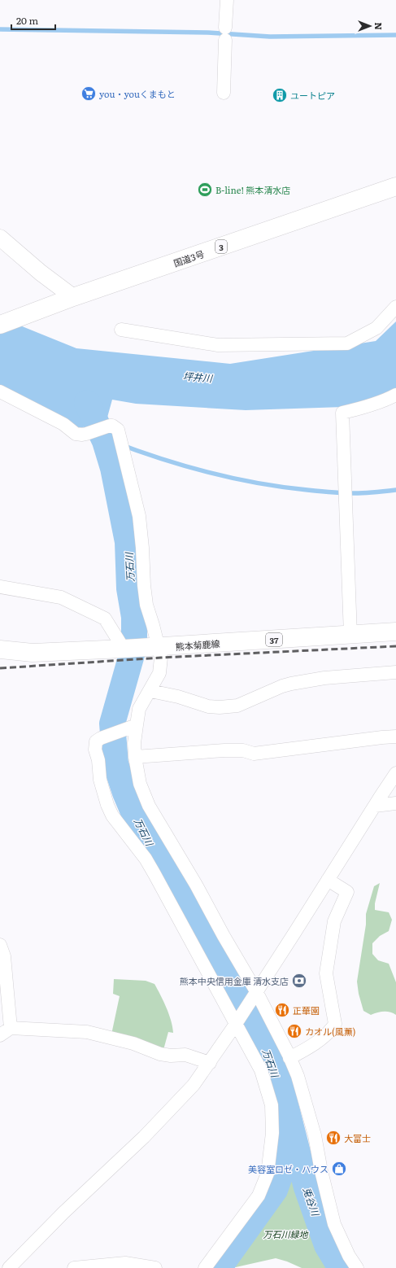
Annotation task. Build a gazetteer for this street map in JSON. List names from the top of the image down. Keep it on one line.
{"streets":{"main road":["3","国道3号","37","熊本菊鹿線"]},"water":["坪井川","万石川","兎谷川"],"parks":["万石川緑地"],"places":{"supermarket":["you・youくまもと"],"building":["ユートピア"],"sports":["B-line! 熊本清水店"],"bank":["熊本中央信用金庫 清水支店"],"restaurant":["正華園","カオル(風薫)","大富士"],"shop":["美容室ロゼ・ハウス"]},"scale_bar":"20 m","north":"right"}
